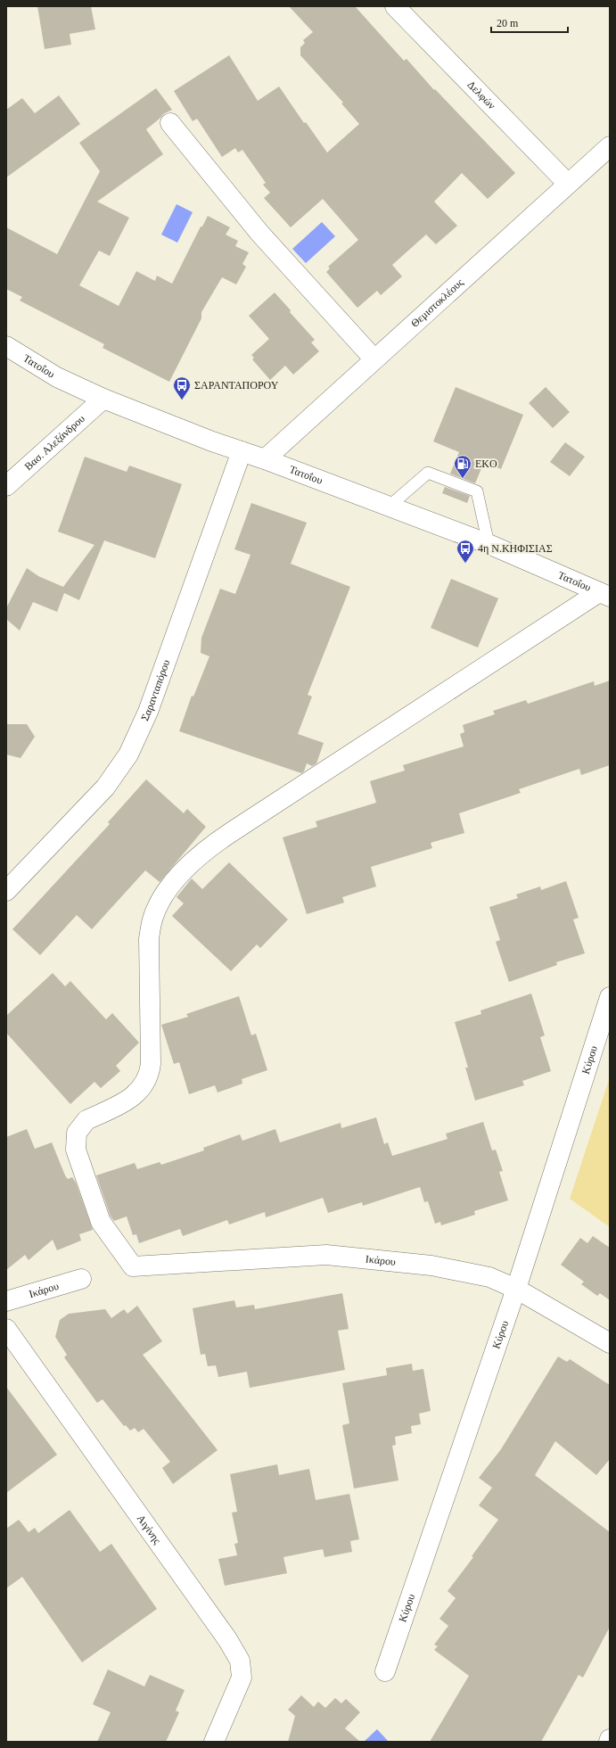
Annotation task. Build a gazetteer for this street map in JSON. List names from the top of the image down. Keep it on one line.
{"streets":{"street":["Δελφών","Θεμιστοκλέους","Τατοΐου","Βασ. Αλεξάνδρου","Σαρανταπόρου","Κύρου","Ικάρου","Αιγίνης"]},"crossings":[["Δελφών","Θεμιστοκλέους"],["Θεμιστοκλέους","Τατοΐου"],["Τατοΐου","Βασ. Αλεξάνδρου"],["Τατοΐου","Σαρανταπόρου"],["Τατοΐου","Ικάρου"],["Κύρου","Ικάρου"]],"places":{"bus stop":["ΣΑΡΑΝΤΑΠΟΡΟΥ","4η Ν.ΚΗΦΙΣΙΑΣ"],"fuel station":["EKO"]},"scale_bar":"20 m"}
